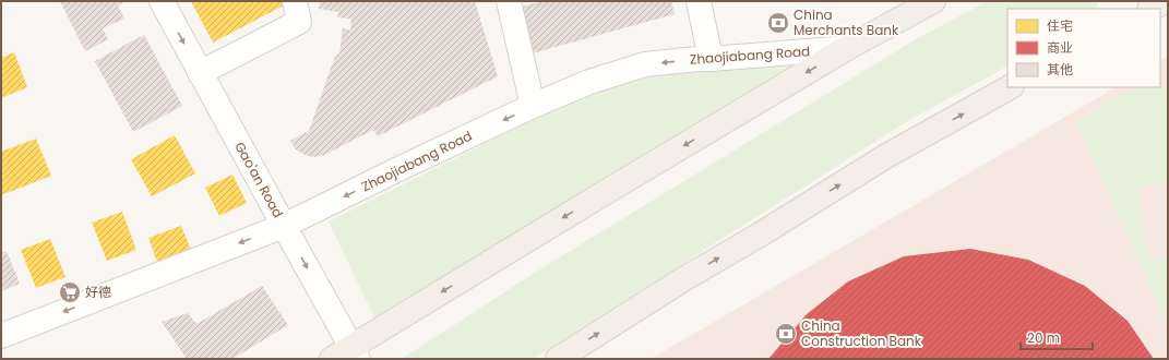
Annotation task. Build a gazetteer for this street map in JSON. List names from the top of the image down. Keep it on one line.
{"streets":{"main road":["Zhaojiabang Road"],"street":["Gao'an Road"]},"crossings":[["Zhaojiabang Road","Gao'an Road"]],"one_way":["Zhaojiabang Road","Gao'an Road"],"places":{"bank":["China Merchants Bank","China Construction Bank"],"supermarket":["好德"]},"legend":["住宅","商业","其他"],"scale_bar":"20 m"}
